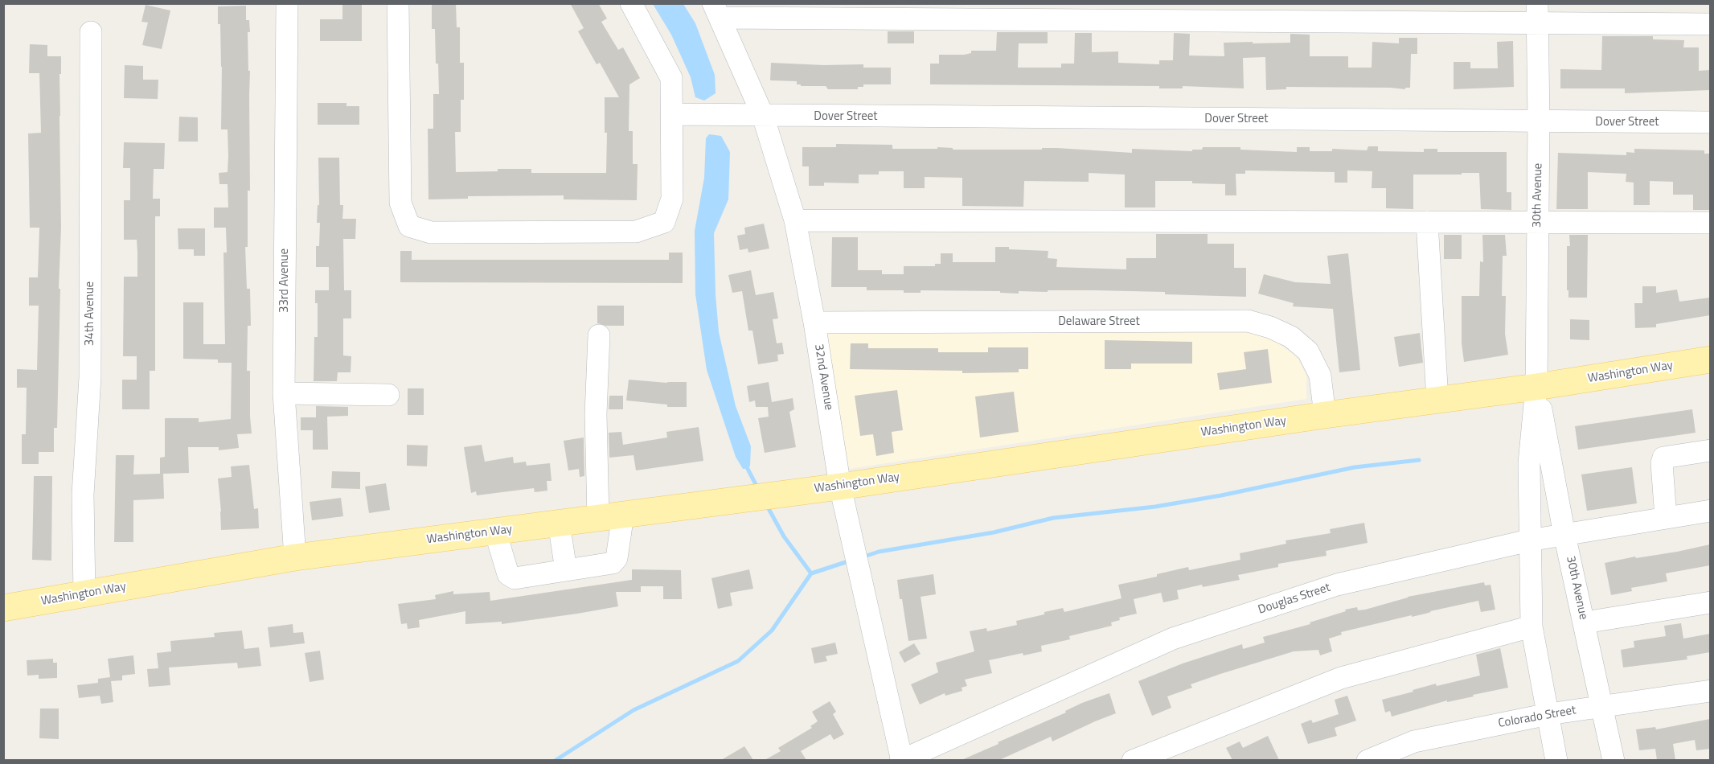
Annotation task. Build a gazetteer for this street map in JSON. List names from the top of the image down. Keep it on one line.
{"streets":{"main road":["Washington Way"],"street":["Dover Street","30th Avenue","33rd Avenue","34th Avenue","Delaware Street","32nd Avenue","Douglas Street","Colorado Street"]},"crossings":[["Dover Street","30th Avenue"],["Dover Street","32nd Avenue"],["30th Avenue","Washington Way"],["30th Avenue","Douglas Street"],["30th Avenue","Colorado Street"],["33rd Avenue","Washington Way"],["34th Avenue","Washington Way"],["Delaware Street","Washington Way"],["Delaware Street","32nd Avenue"],["Washington Way","32nd Avenue"],["32nd Avenue","Douglas Street"]]}
